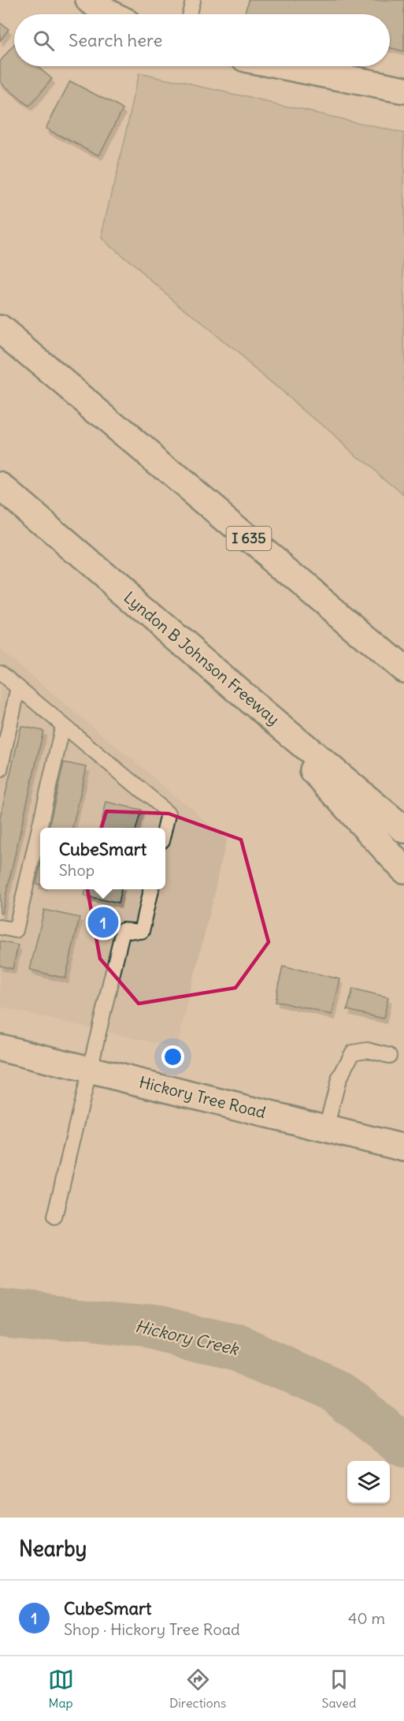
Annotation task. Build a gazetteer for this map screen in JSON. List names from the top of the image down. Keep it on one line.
{"streets":{"main road":["I 635","Lyndon B Johnson Freeway","Hickory Tree Road"]},"water":["Hickory Creek"],"page":{"search":"Search here","popup":["CubeSmart","Shop"],"pins":"1","heading":"Nearby","list":[{"mark":"1","name":"CubeSmart","note":"Shop · Hickory Tree Road","value":"40 m"}],"nav":["Map","Directions","Saved"]}}
